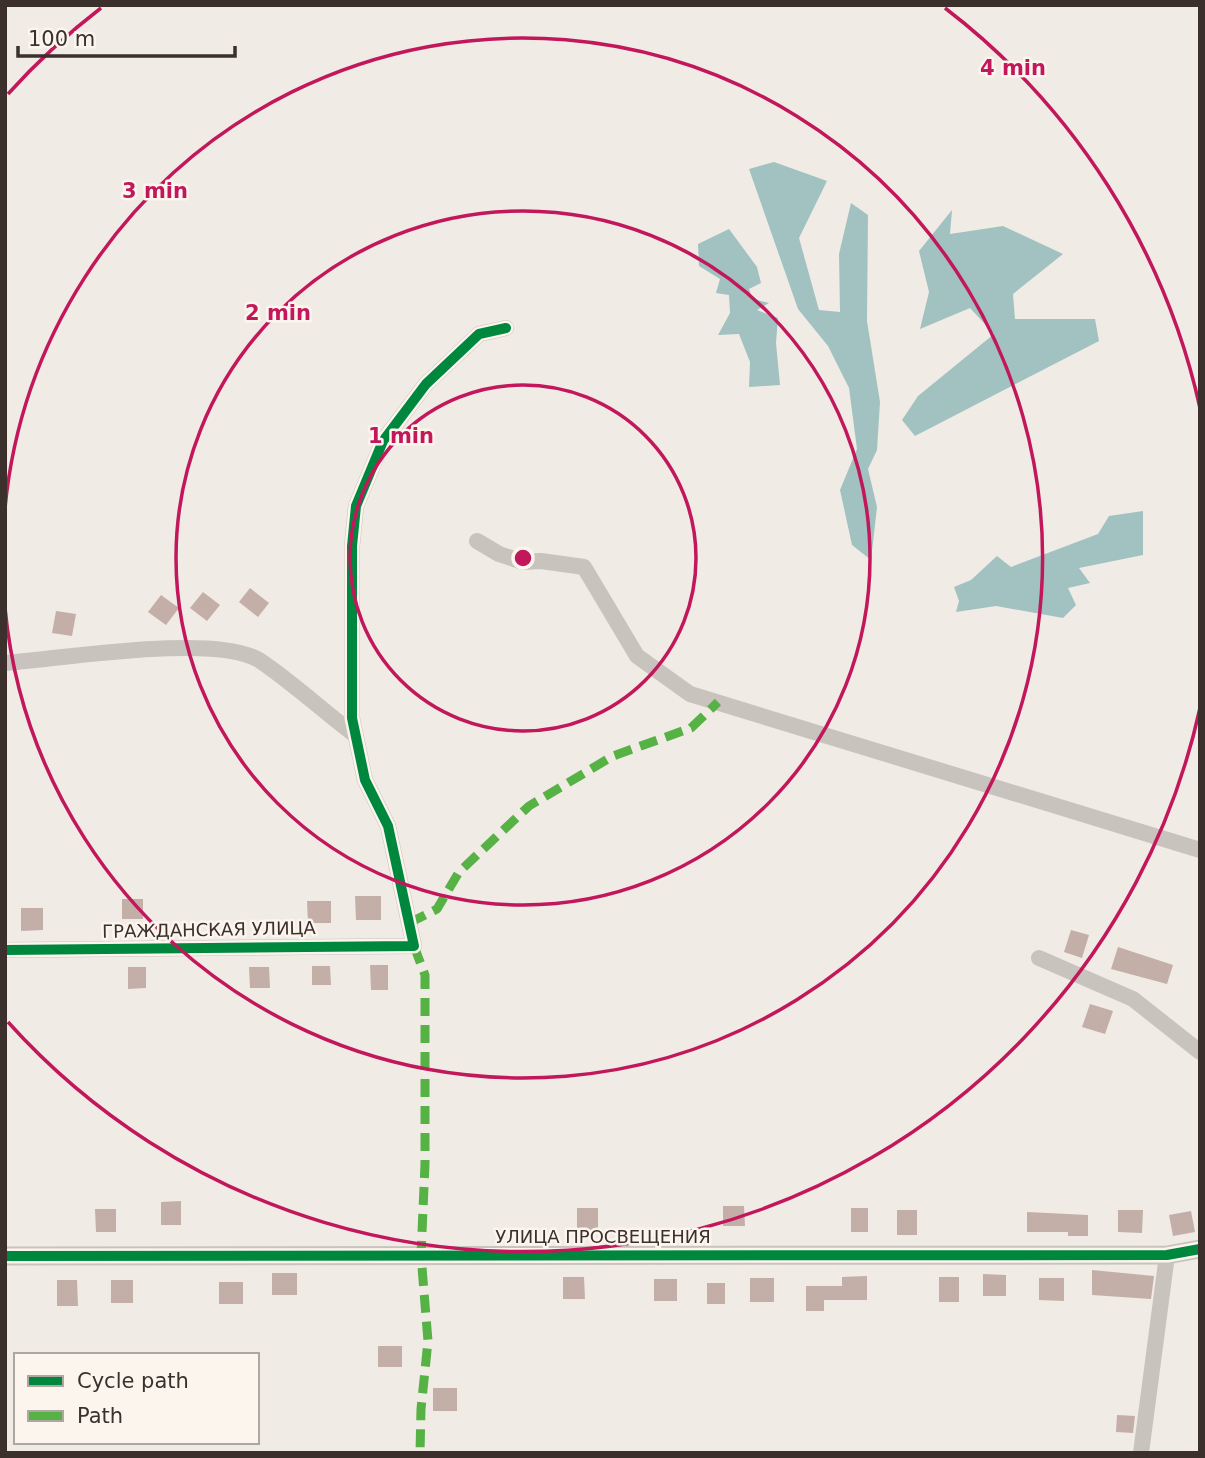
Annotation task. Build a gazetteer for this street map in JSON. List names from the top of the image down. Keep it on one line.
{"streets":{"street":["ГРАЖДАНСКАЯ УЛИЦА","УЛИЦА ПРОСВЕЩЕНИЯ"]},"legend":["Cycle path","Path"],"scale_bar":"100 m","rings":["4 min","3 min","2 min","1 min"]}
